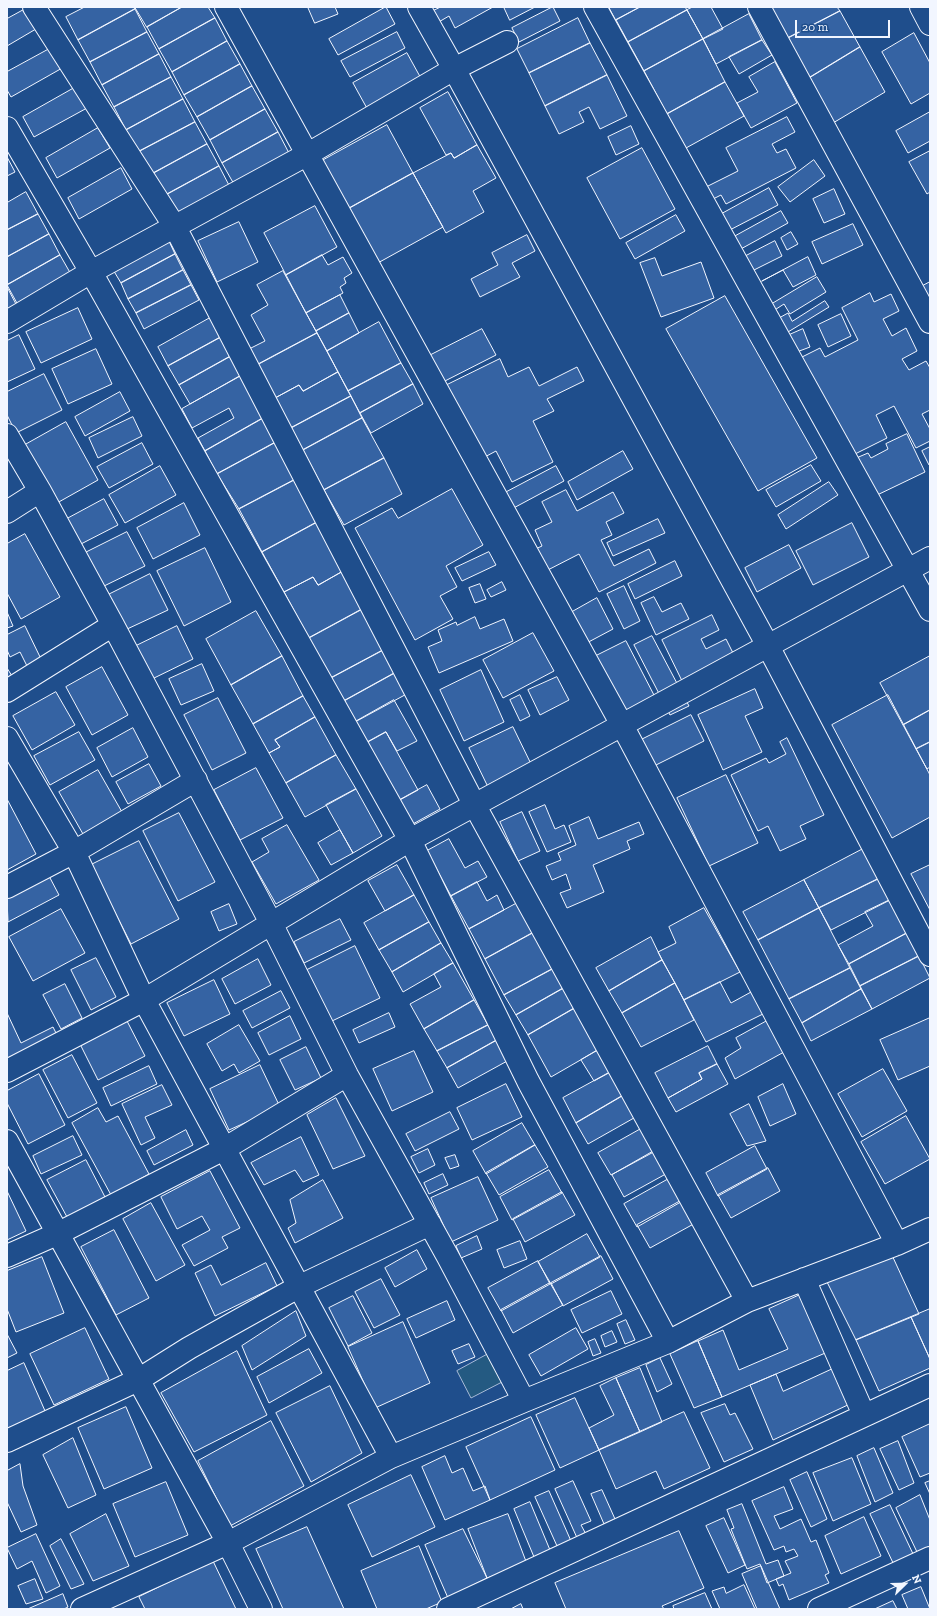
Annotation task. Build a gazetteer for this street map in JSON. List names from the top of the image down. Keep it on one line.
{"scale_bar":"20 m","north":"top right"}
